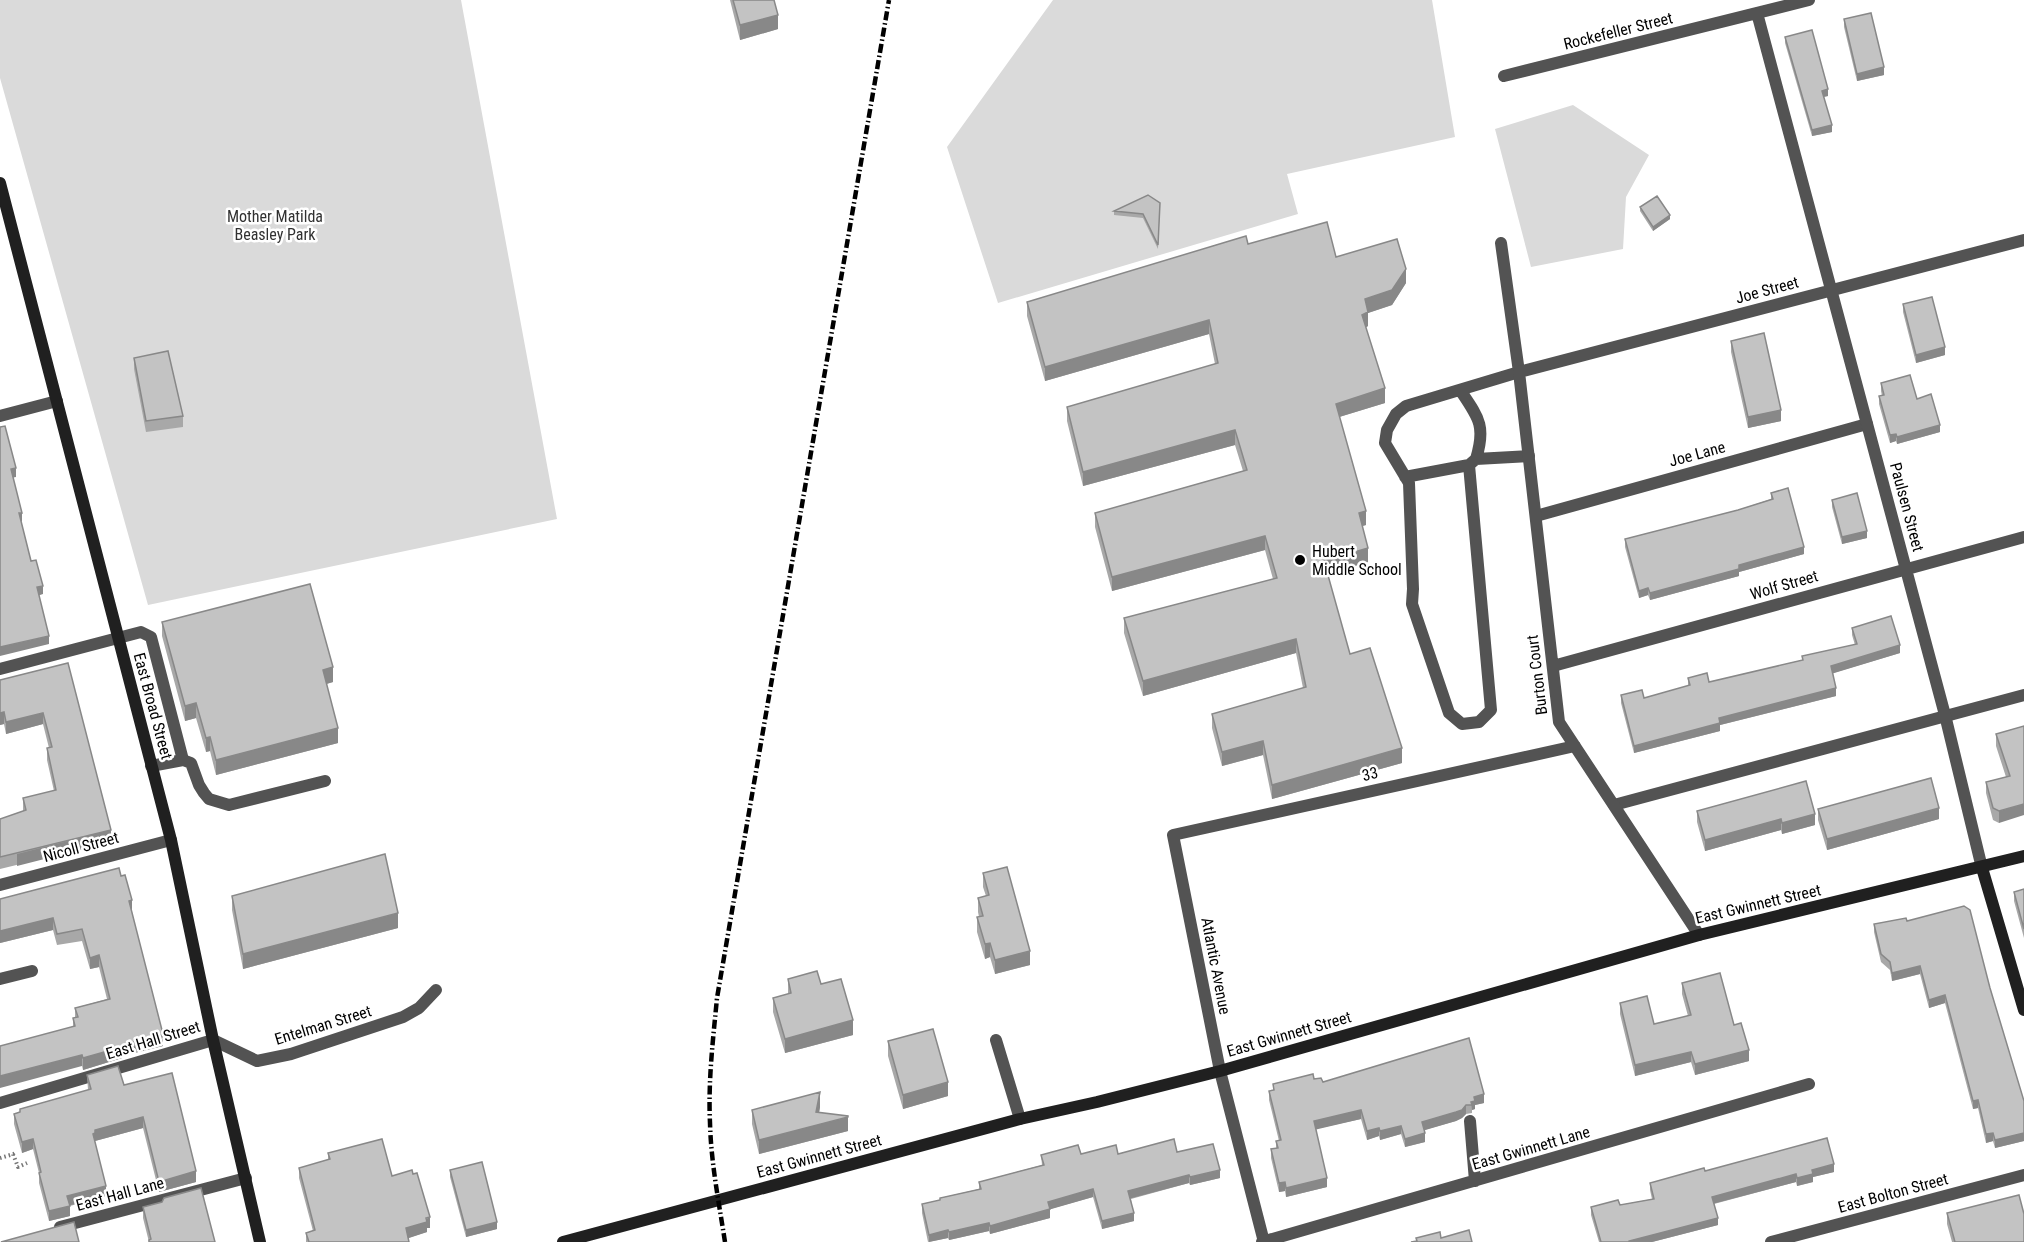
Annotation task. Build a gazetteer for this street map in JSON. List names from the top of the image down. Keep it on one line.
{"streets":{"main road":["Paulsen Street","East Broad Street","East Gwinnett Street"],"street":["Rockefeller Street","Joe Street","Joe Lane","Wolf Street","Burton Court","33","Nicoll Street","Atlantic Avenue","Entelman Street","East Hall Street","East Gwinnett Lane","East Bolton Street","East Hall Lane"]},"crossings":[["Rockefeller Street","Paulsen Street"],["Joe Street","Paulsen Street"],["Joe Street","Burton Court"],["Joe Lane","Paulsen Street"],["Joe Lane","Burton Court"],["Paulsen Street","Wolf Street"],["Paulsen Street","East Gwinnett Street"],["Wolf Street","Burton Court"],["Burton Court","33"],["Burton Court","East Gwinnett Street"],["East Broad Street","Nicoll Street"],["East Broad Street","Entelman Street"],["East Broad Street","East Hall Street"],["East Broad Street","East Hall Lane"],["33","Atlantic Avenue"],["East Gwinnett Street","Atlantic Avenue"],["Atlantic Avenue","East Gwinnett Lane"],["Entelman Street","East Hall Street"]],"parks":["Mother Matilda Beasley Park"],"places":["Hubert Middle School"]}
